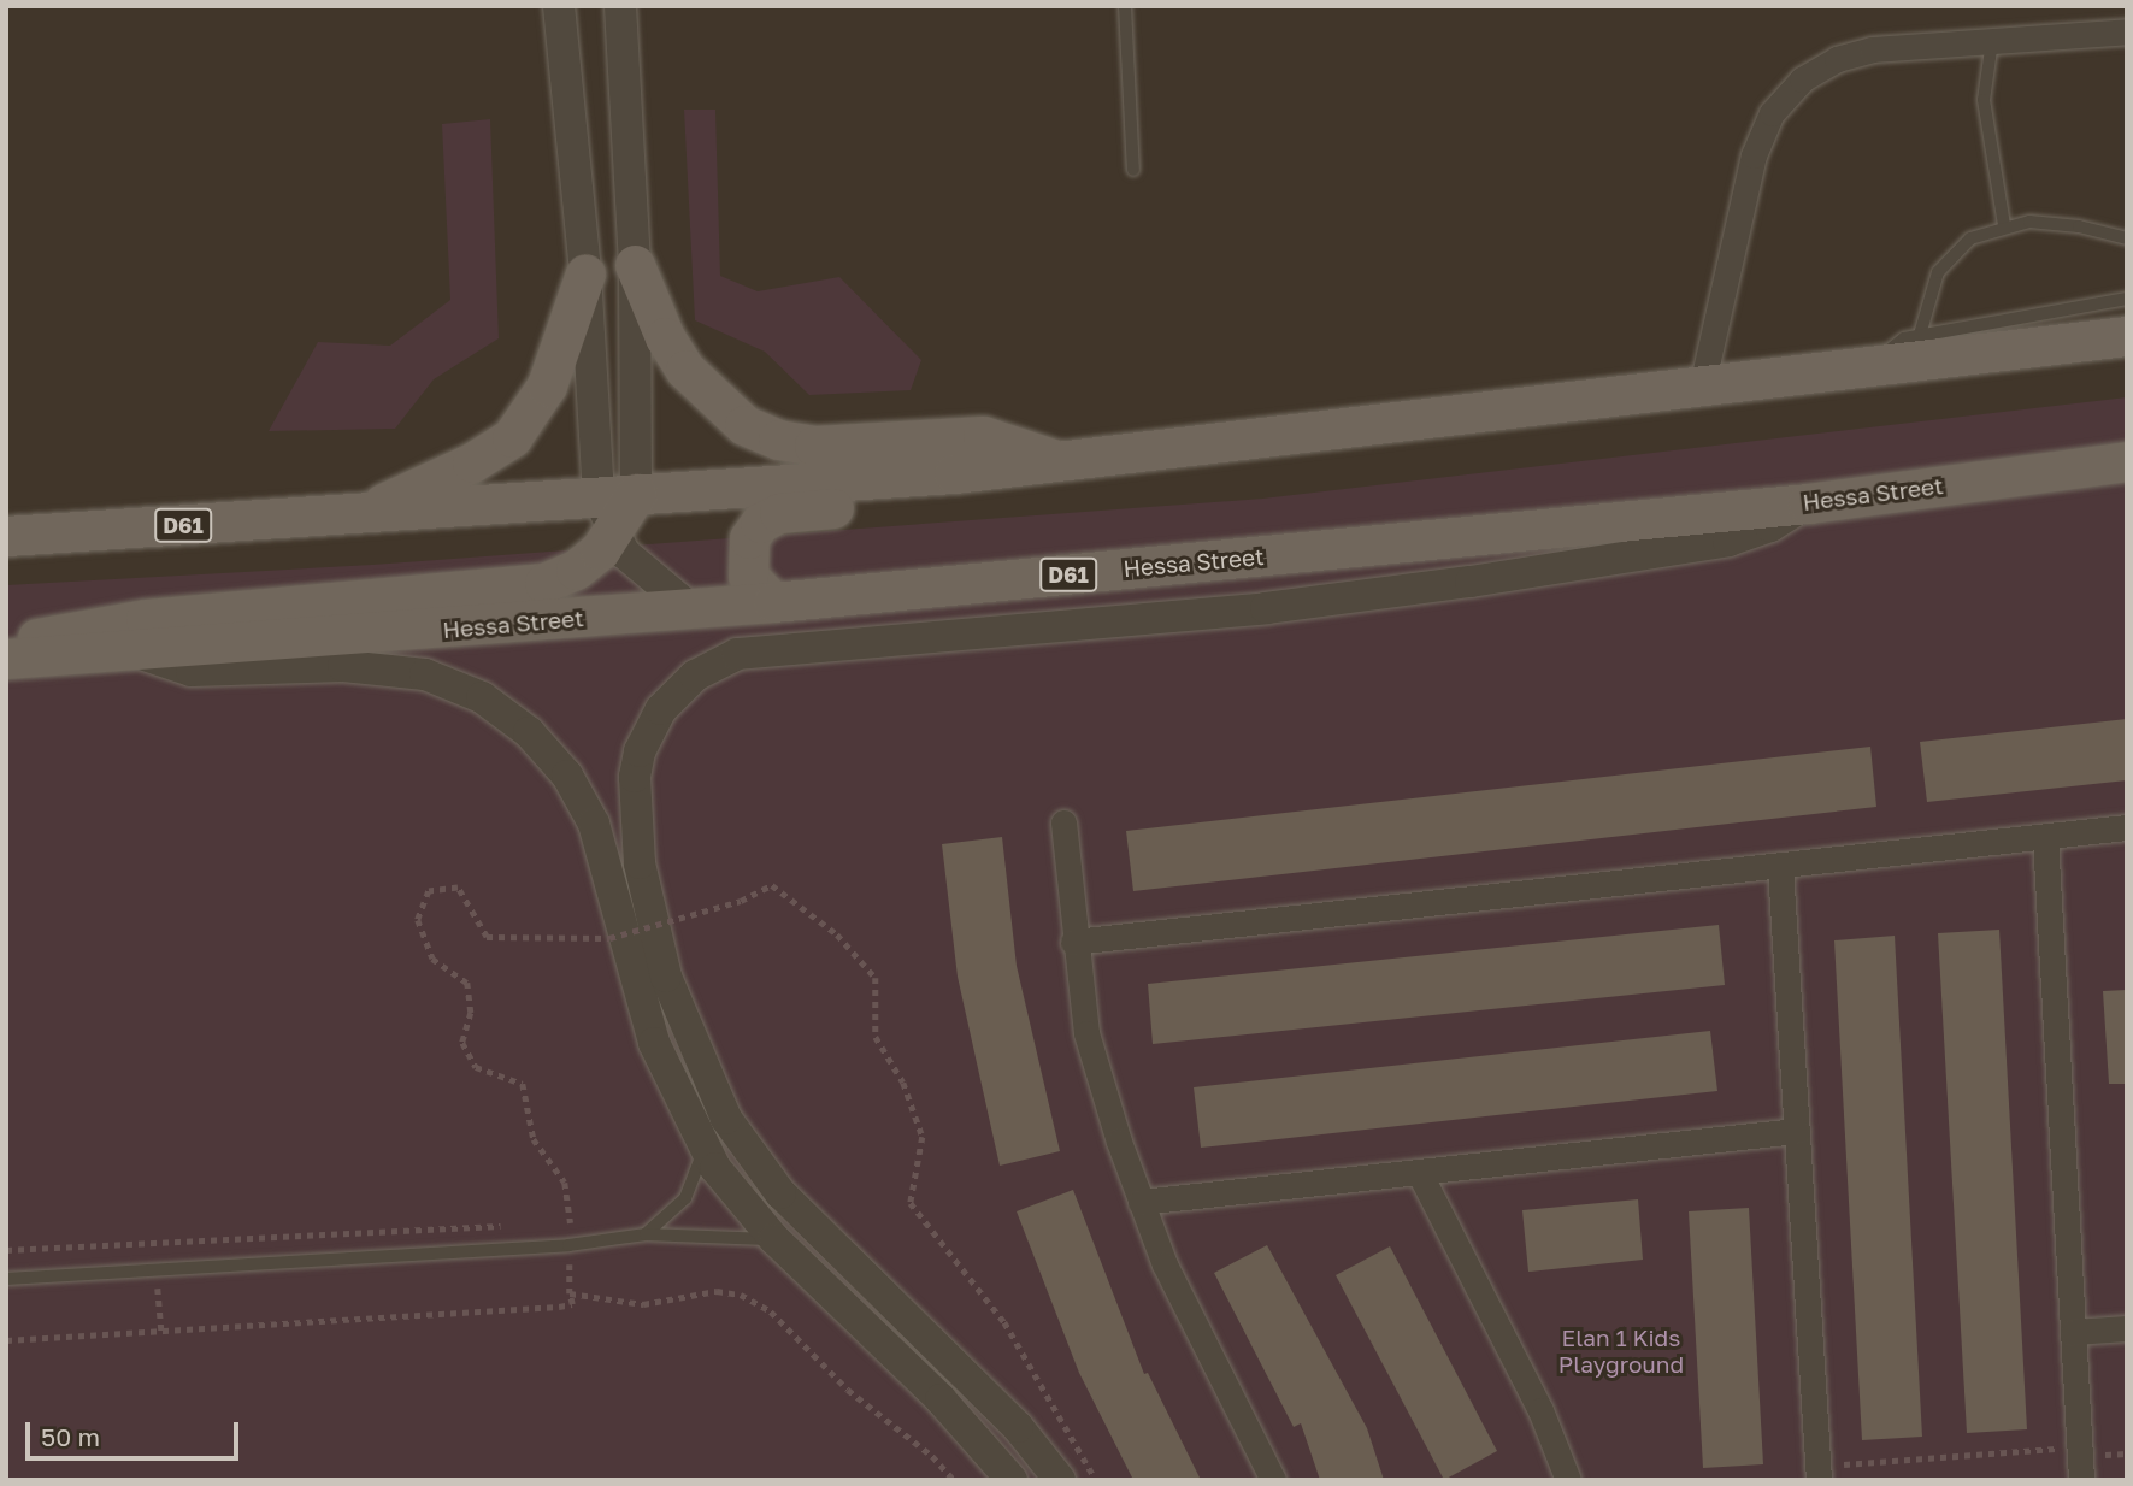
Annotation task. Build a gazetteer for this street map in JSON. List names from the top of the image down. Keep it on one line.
{"streets":{"main road":["Hessa Street","D61"]},"parks":["Elan 1 Kids Playground"],"scale_bar":"50 m"}
